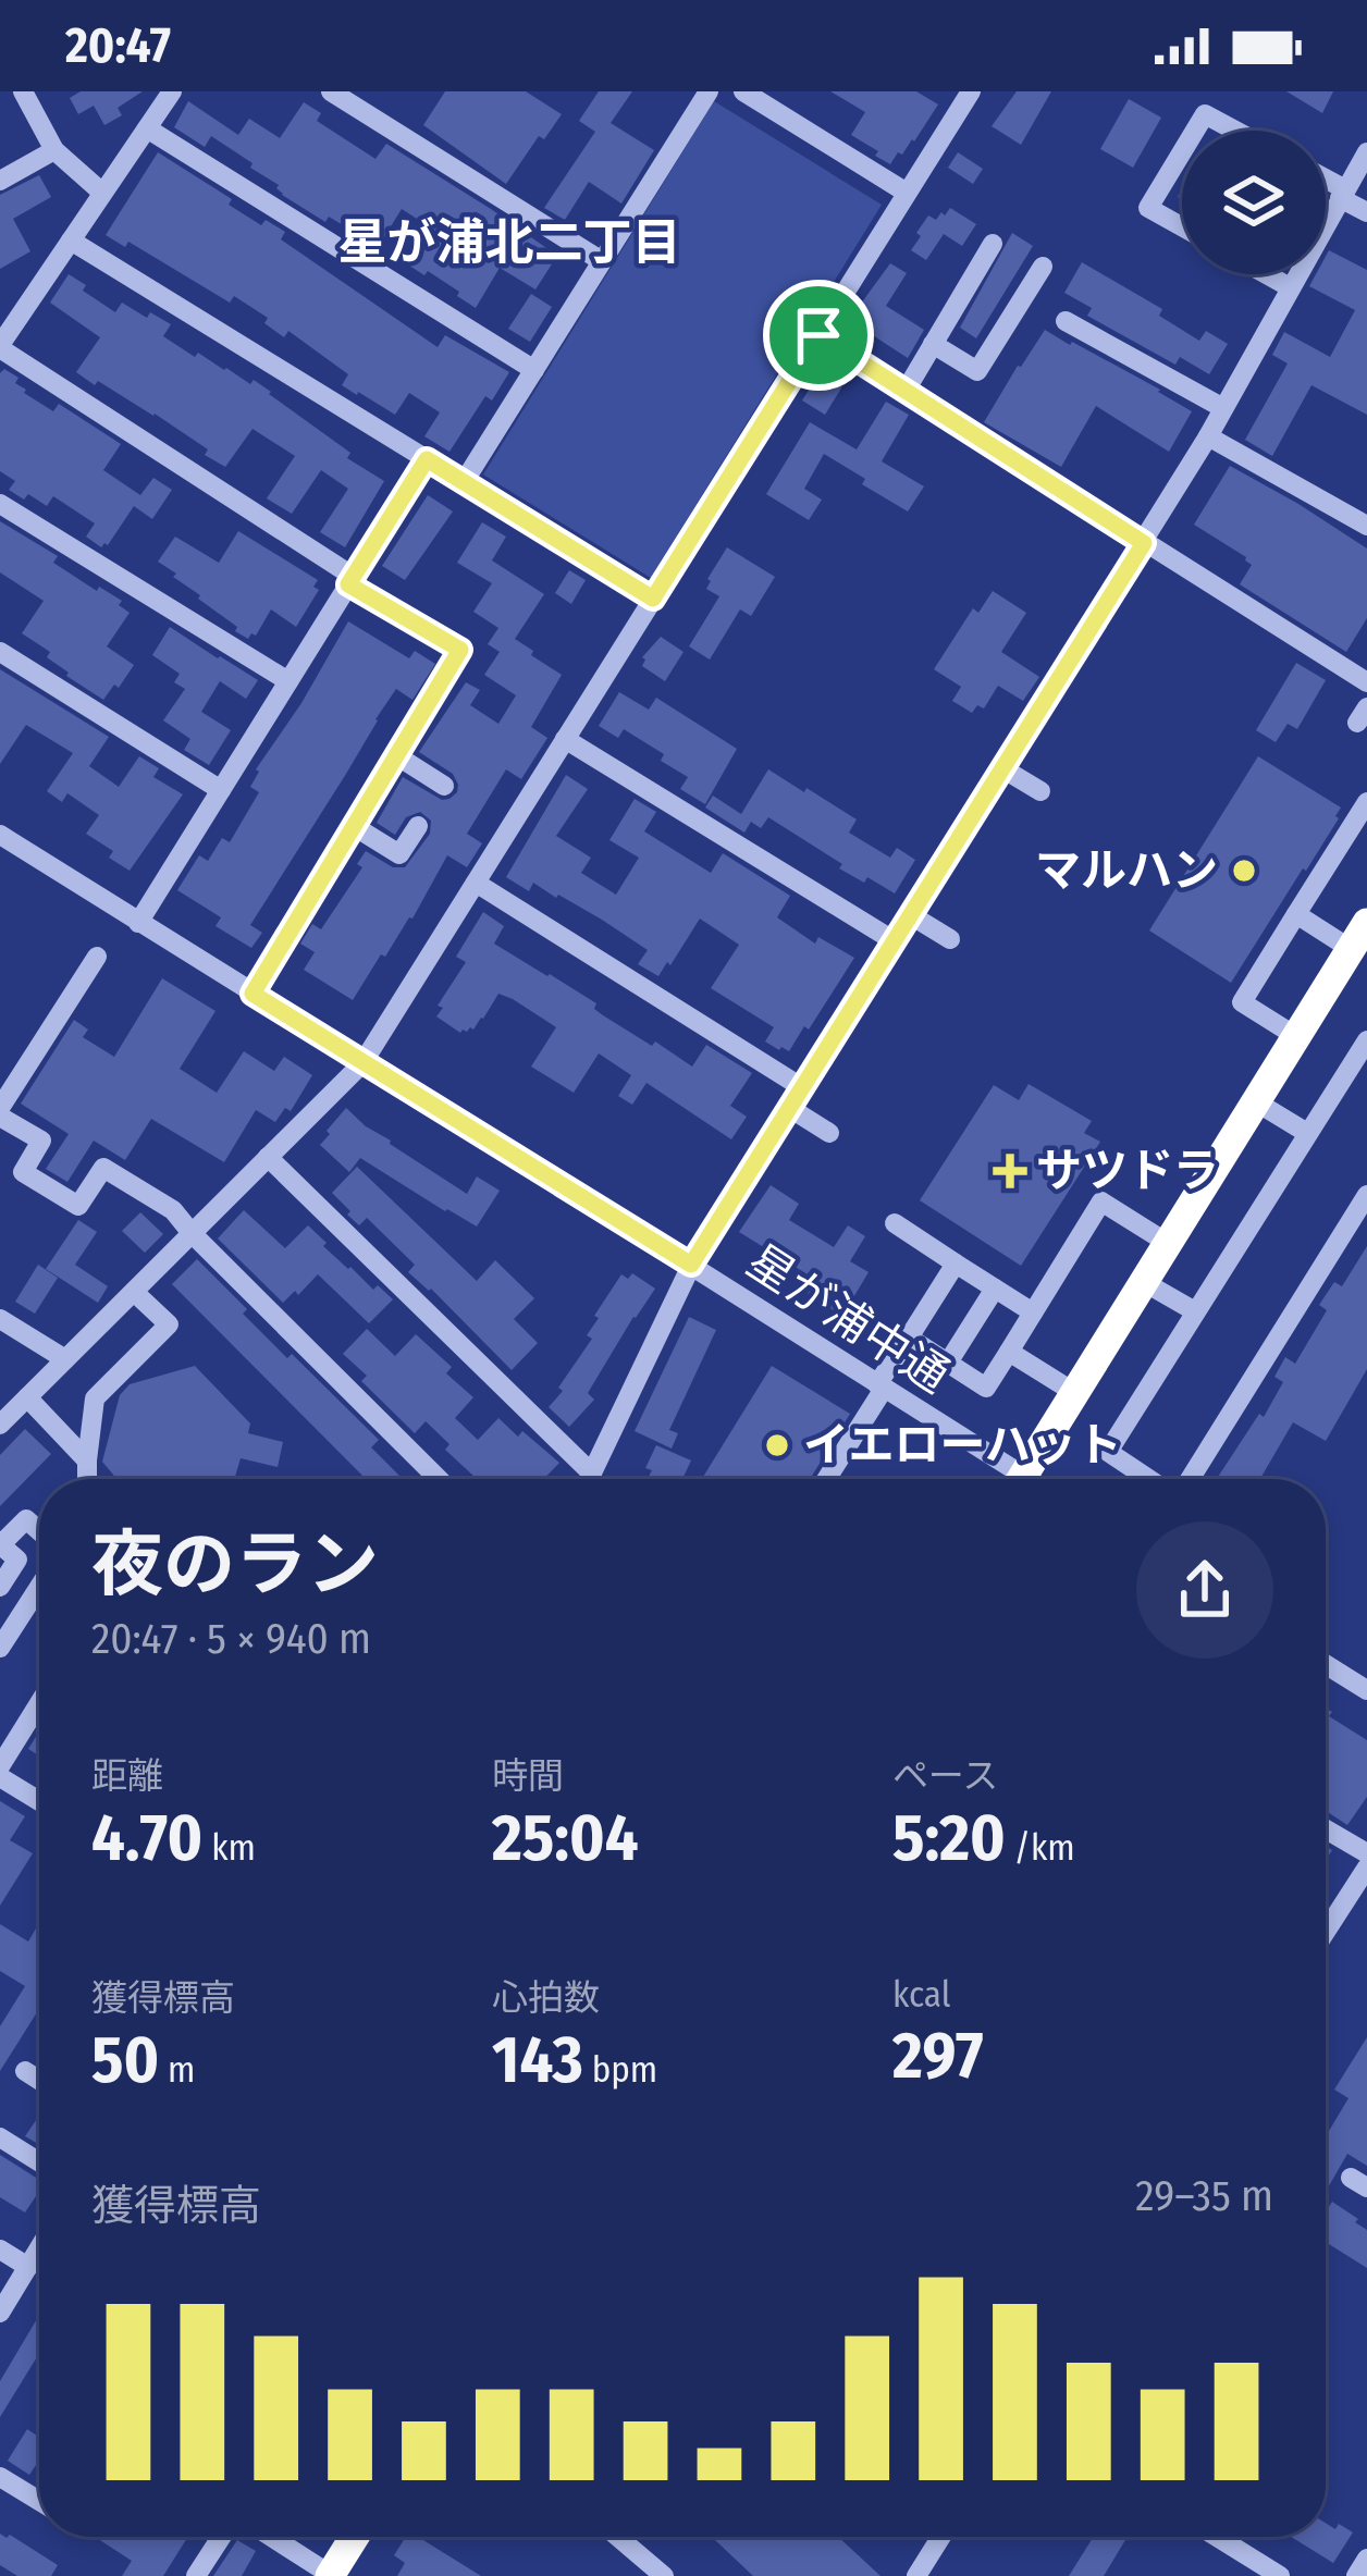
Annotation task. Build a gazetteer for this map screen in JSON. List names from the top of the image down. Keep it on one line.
{"streets":{"street":["星が浦中通"]},"districts":["星が浦北二丁目"],"places":{"other":["マルハン","イエローハット"],"health":["サツドラ"]},"page":{"status":"20:47","heading":["夜のラン","20:47 · 5 × 940 m"],"stats":[["距離","4.70 km"],["時間","25:04"],["ペース","5:20 /km"],["獲得標高","50 m"],["心拍数","143 bpm"],["kcal","297"]],"chart":["獲得標高","29–35 m"]}}
